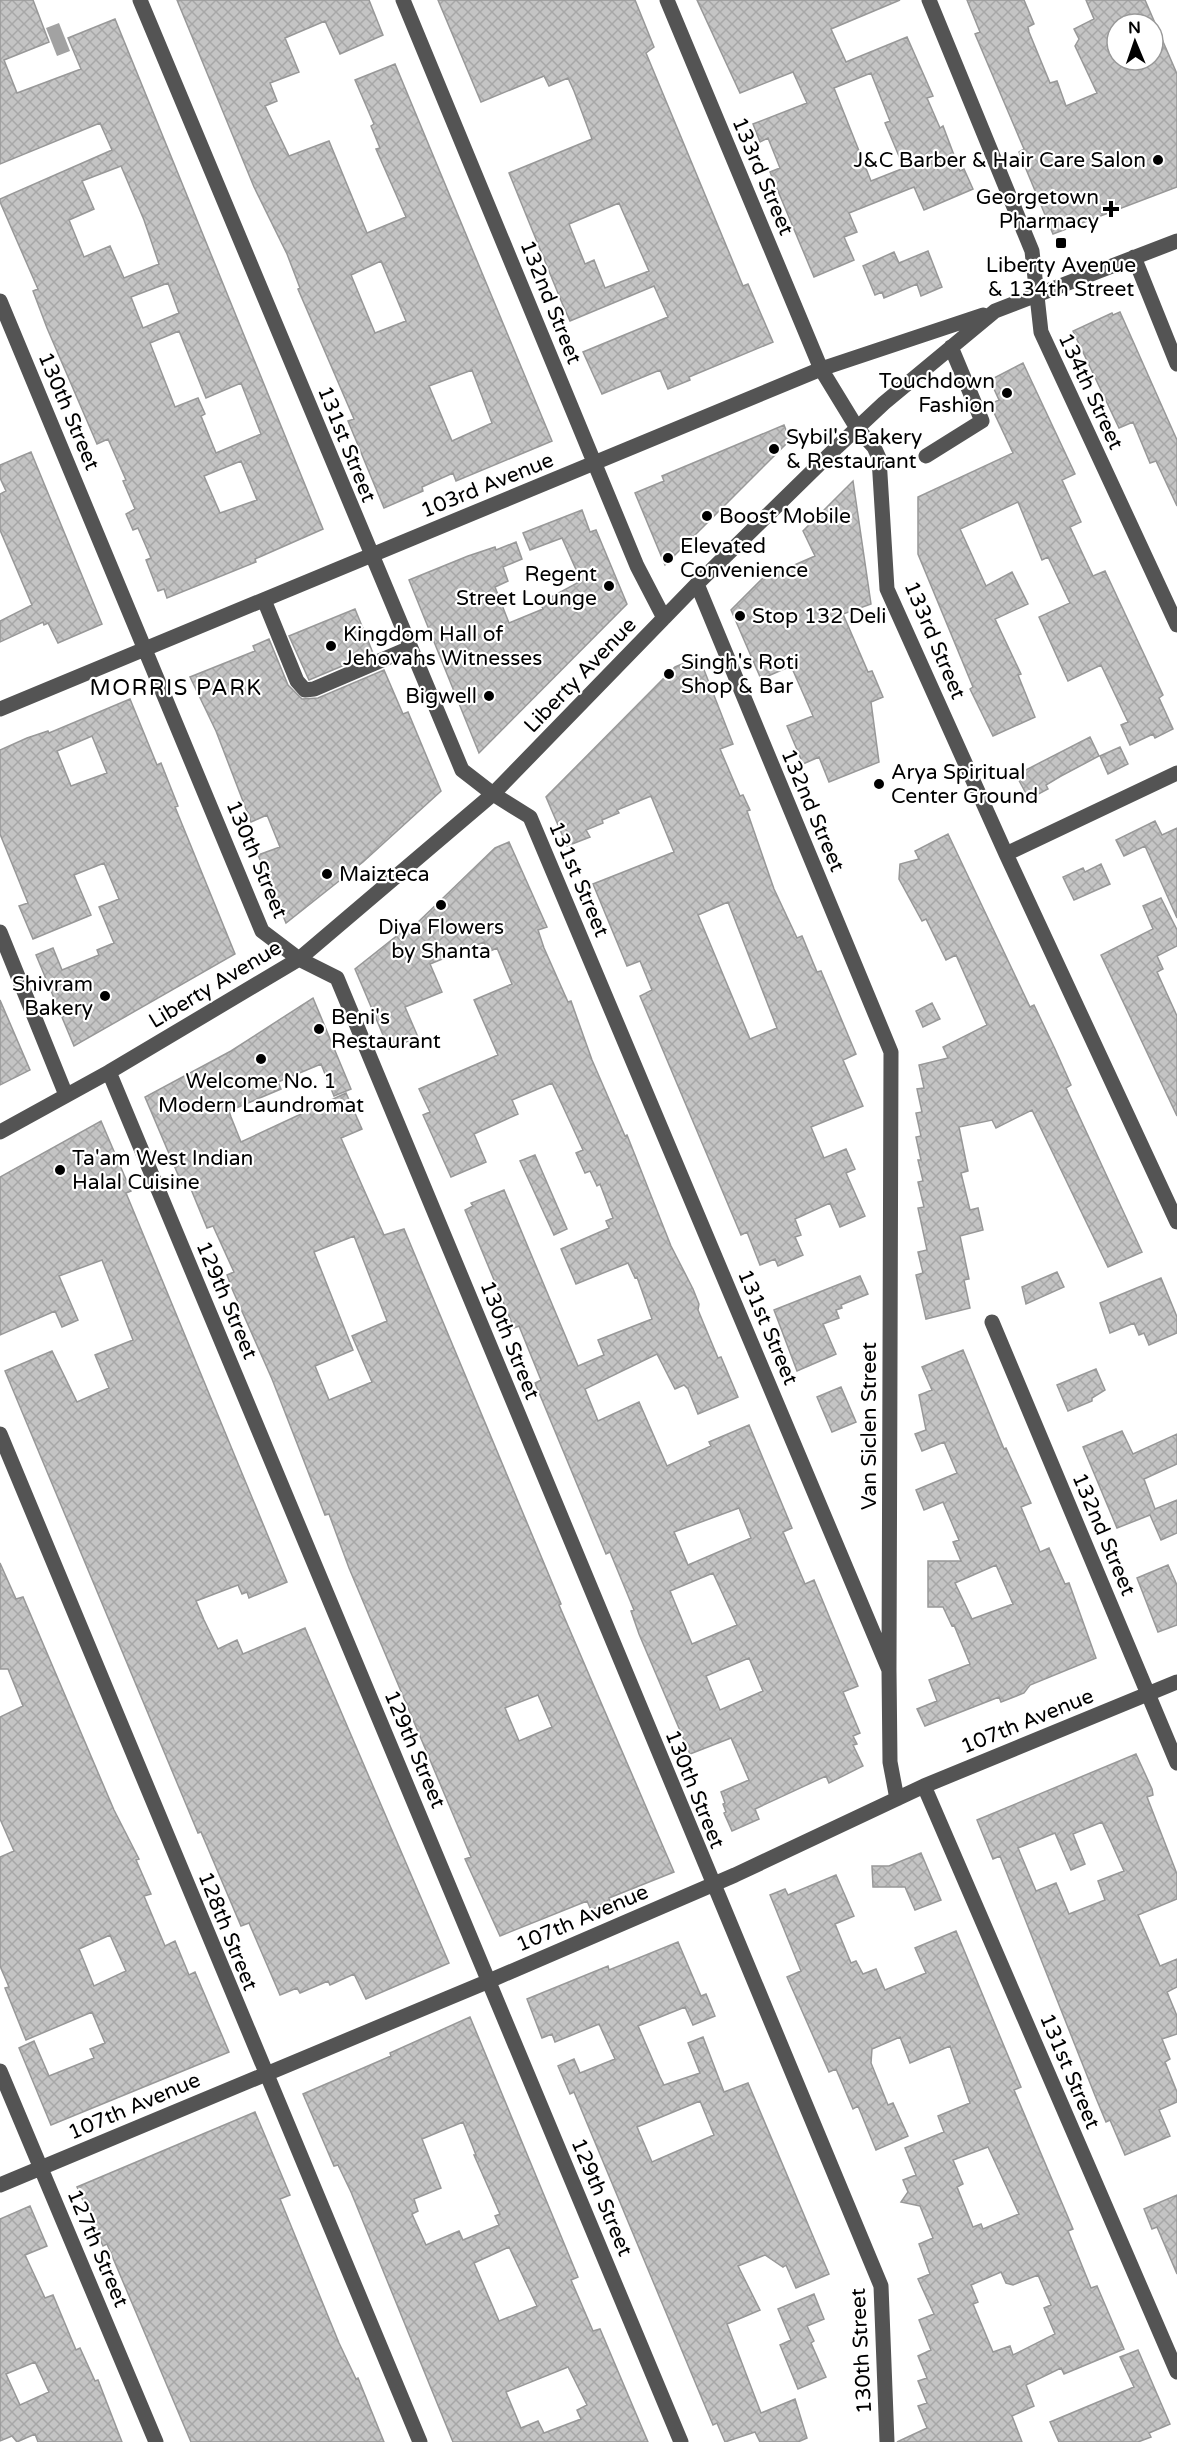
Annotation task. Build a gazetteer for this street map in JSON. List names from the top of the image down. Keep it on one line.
{"streets":{"street":["133rd Street","132nd Street","134th Street","130th Street","131st Street","103rd Avenue","Liberty Avenue","129th Street","Van Siclen Street","107th Avenue","128th Street","127th Street"]},"crossings":[["133rd Street","103rd Avenue"],["133rd Street","Liberty Avenue"],["132nd Street","103rd Avenue"],["132nd Street","Liberty Avenue"],["132nd Street","Van Siclen Street"],["132nd Street","107th Avenue"],["134th Street","Liberty Avenue"],["130th Street","103rd Avenue"],["130th Street","Liberty Avenue"],["130th Street","107th Avenue"],["131st Street","103rd Avenue"],["131st Street","Liberty Avenue"],["131st Street","Van Siclen Street"],["131st Street","107th Avenue"],["103rd Avenue","Liberty Avenue"],["Liberty Avenue","129th Street"],["129th Street","107th Avenue"],["Van Siclen Street","107th Avenue"],["107th Avenue","128th Street"],["107th Avenue","127th Street"]],"districts":["MORRIS PARK"],"places":{"other":["J&C Barber & Hair Care Salon","Touchdown Fashion","Sybil's Bakery & Restaurant","Boost Mobile","Elevated Convenience","Regent Street Lounge","Stop 132 Deli","Kingdom Hall of Jehovahs Witnesses","Singh's Roti Shop & Bar","Bigwell","Arya Spiritual Center Ground","Maizteca","Diya Flowers by Shanta","Shivram Bakery","Beni's Restaurant","Welcome No. 1 Modern Laundromat","Ta'am West Indian Halal Cuisine"],"health":["Georgetown Pharmacy"],"transit":["Liberty Avenue & 134th Street"]},"north":"top"}
